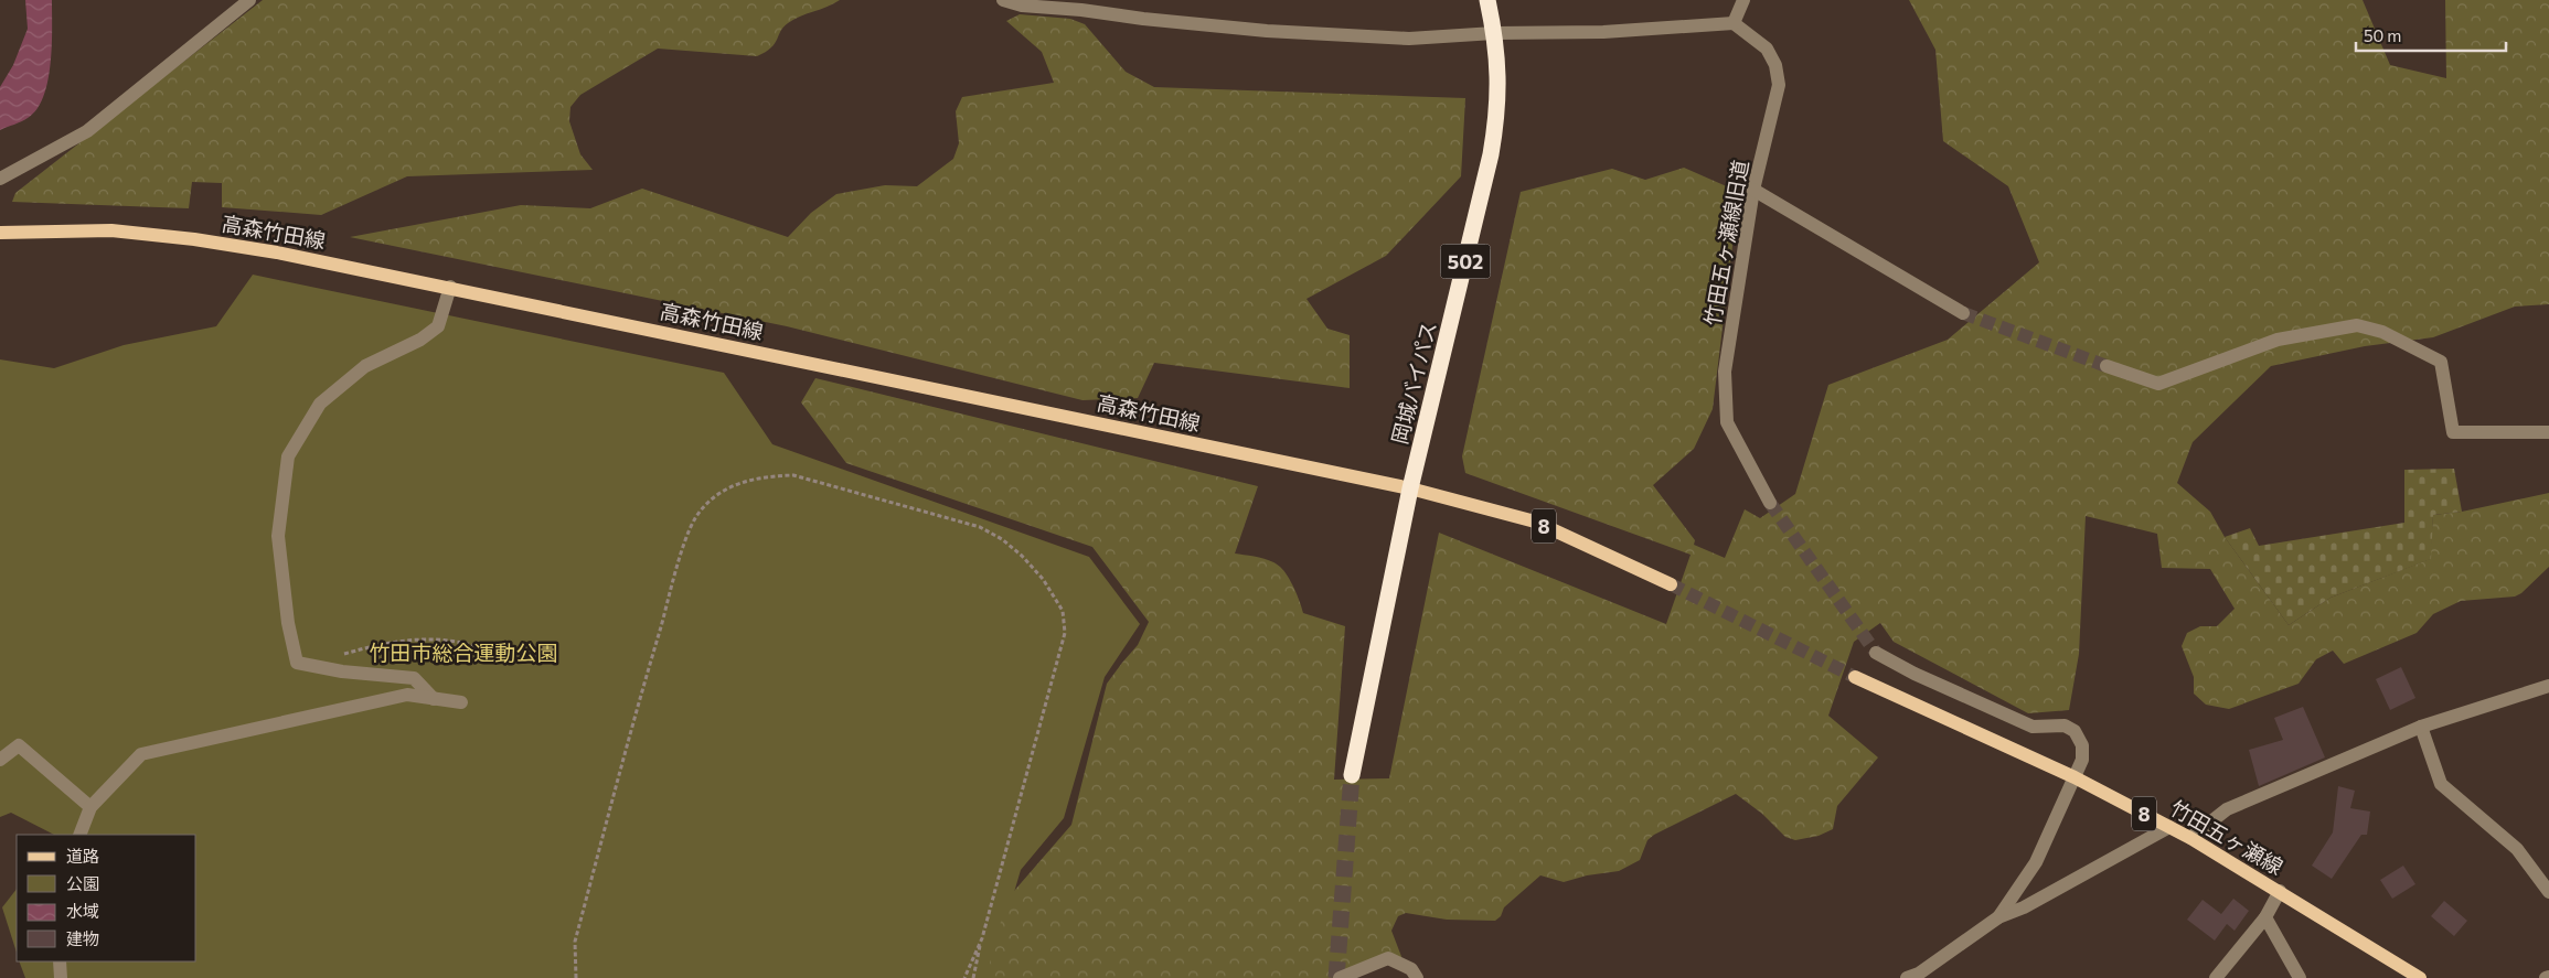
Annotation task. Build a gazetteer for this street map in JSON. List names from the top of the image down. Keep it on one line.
{"streets":{"highway":["502","岡城バイパス"],"main road":["高森竹田線","8","竹田五ヶ瀬線"],"street":["竹田五ヶ瀬線旧道"]},"crossings":[["高森竹田線","岡城バイパス"],["高森竹田線","8"],["岡城バイパス","8"]],"parks":["竹田市総合運動公園"],"legend":["道路","公園","水域","建物"],"scale_bar":"50 m"}
